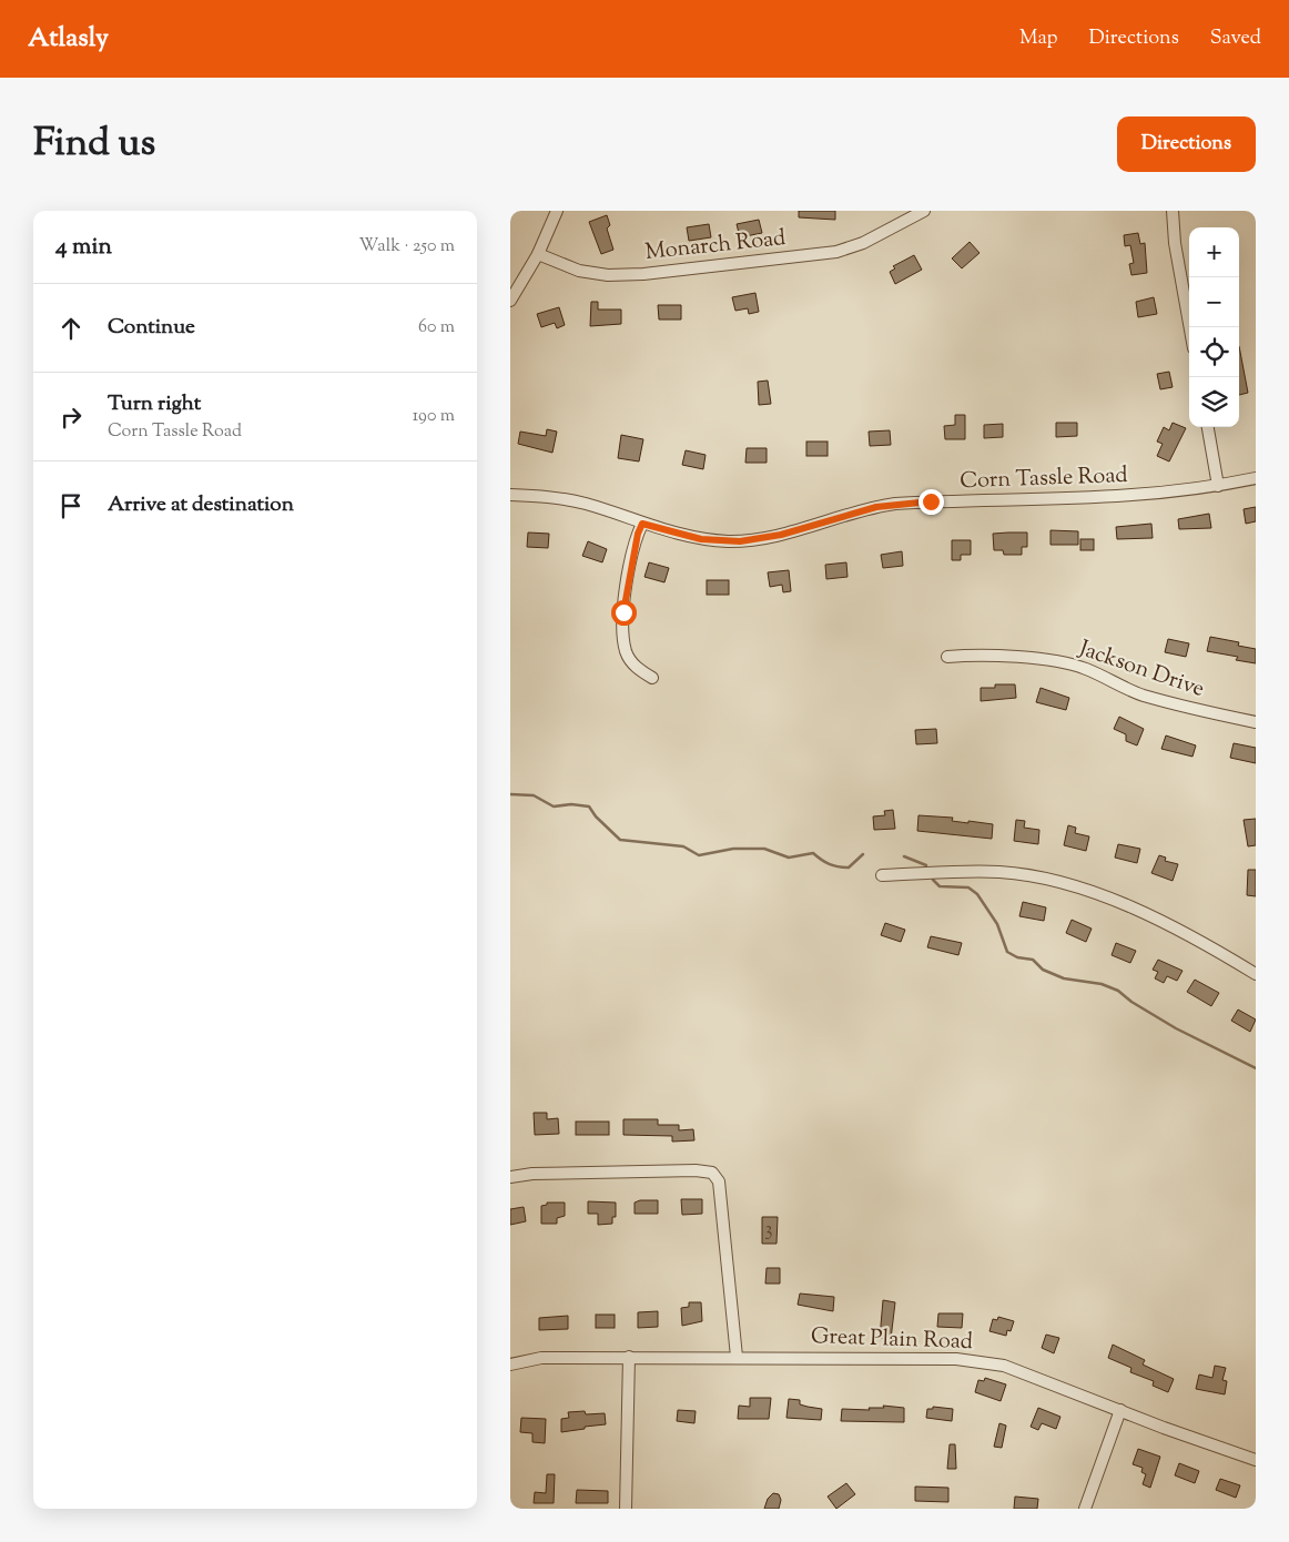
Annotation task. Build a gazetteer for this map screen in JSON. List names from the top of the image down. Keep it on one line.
{"streets":{"street":["Monarch Road","Corn Tassle Road","Jackson Drive","Great Plain Road"]},"house_numbers":["3"],"page":{"header":"Atlasly","nav":["Map","Directions","Saved"],"title":"Find us","buttons":"Directions","heading":["4 min","Walk · 250 m"],"map_buttons":["+","−"],"list":[["Continue","60 m"],["Turn right","Corn Tassle Road","190 m"],"Arrive at destination"]}}
